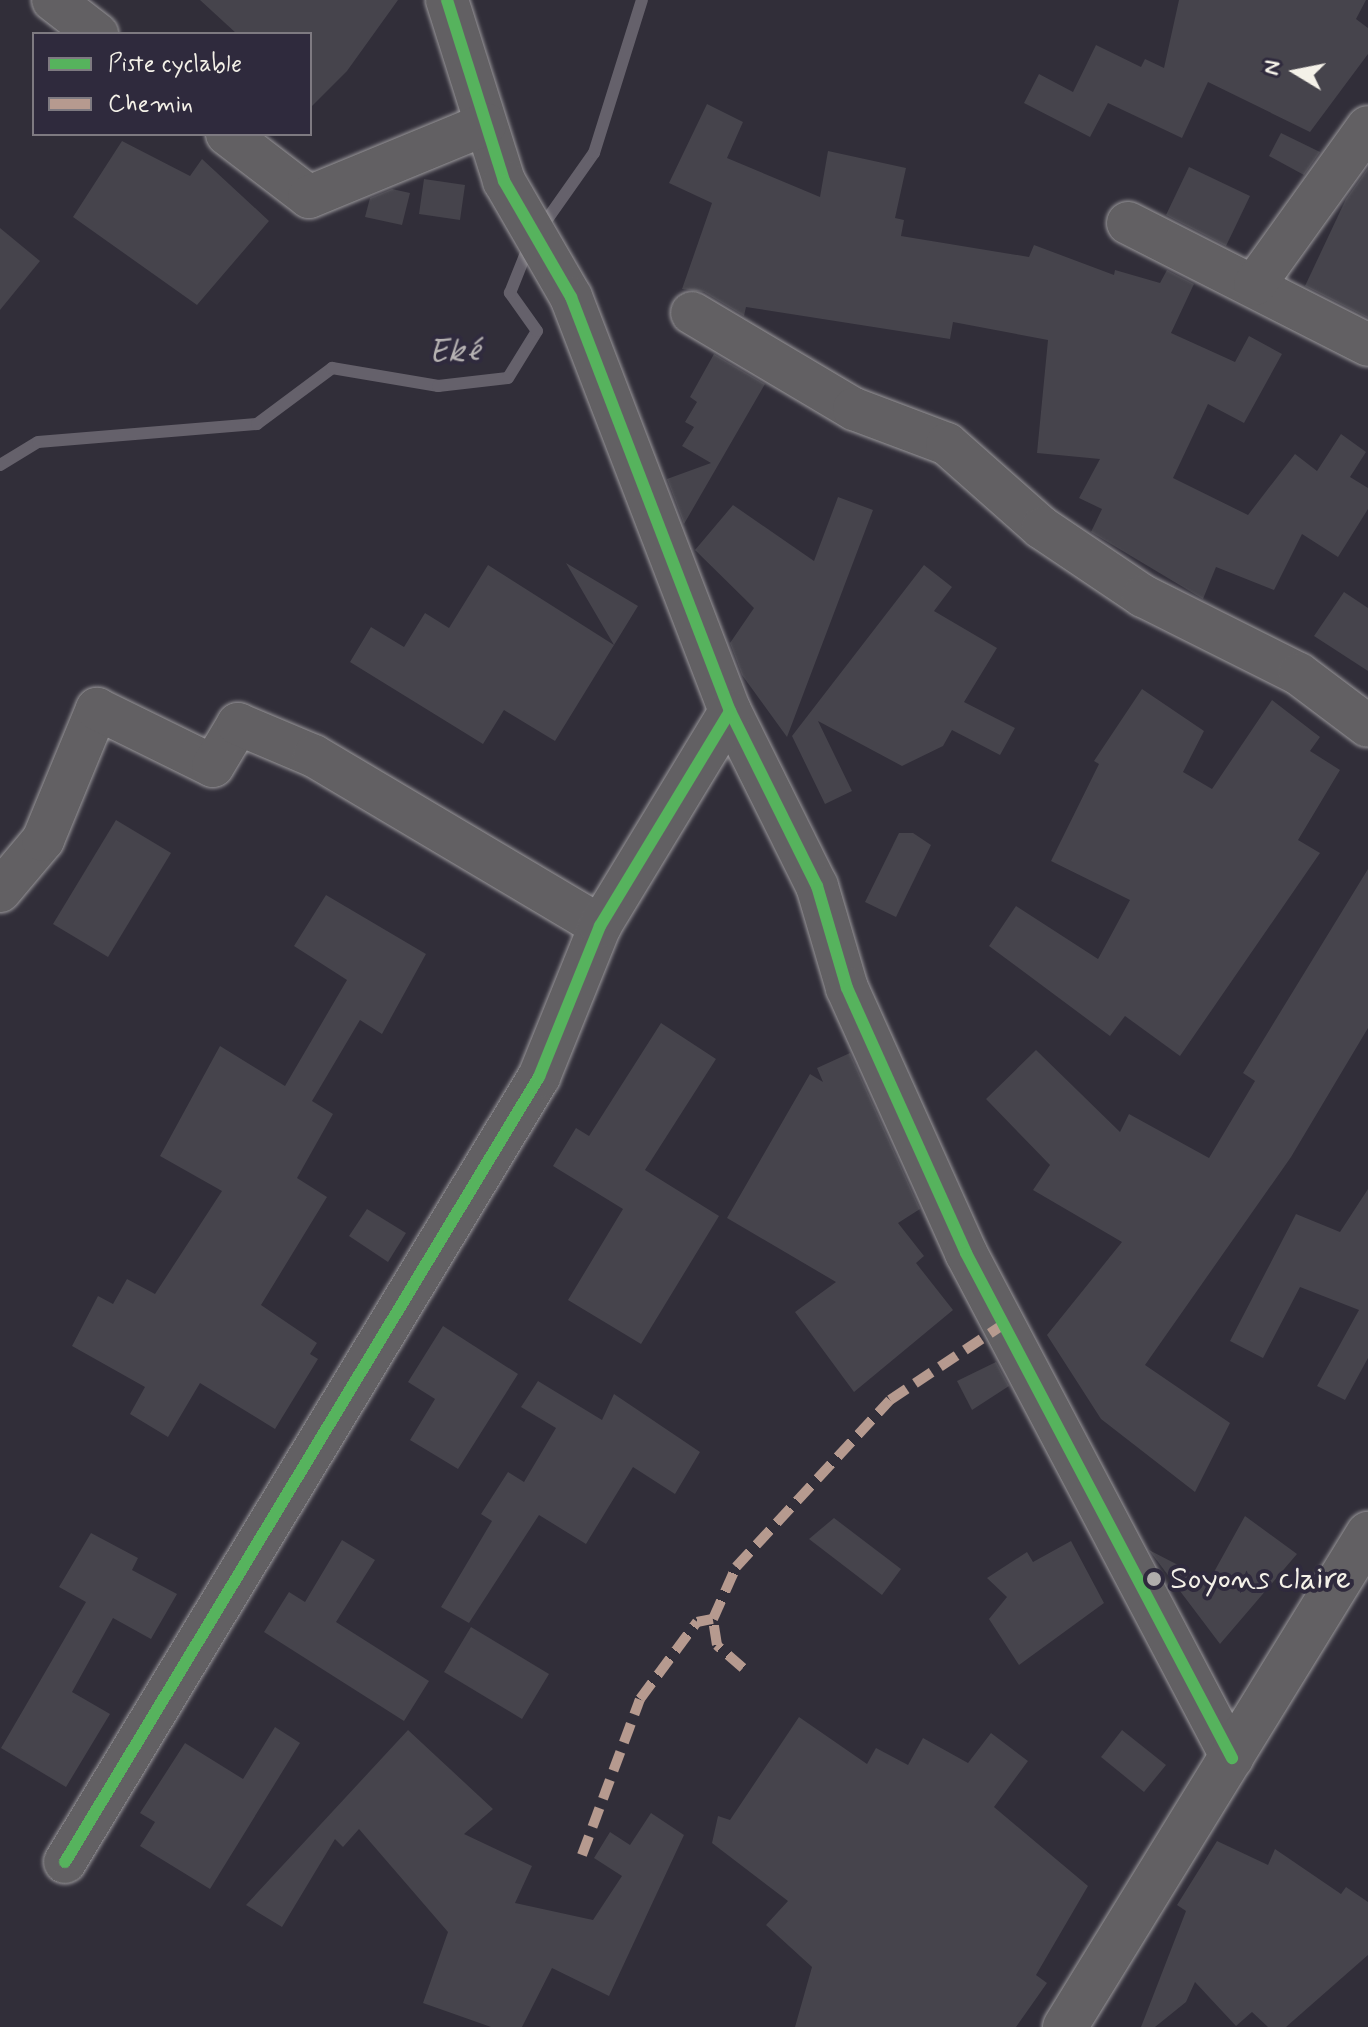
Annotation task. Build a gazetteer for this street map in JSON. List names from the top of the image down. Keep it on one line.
{"water":["Eké"],"places":["Soyons claire"],"legend":["Piste cyclable","Chemin"],"north":"left"}
